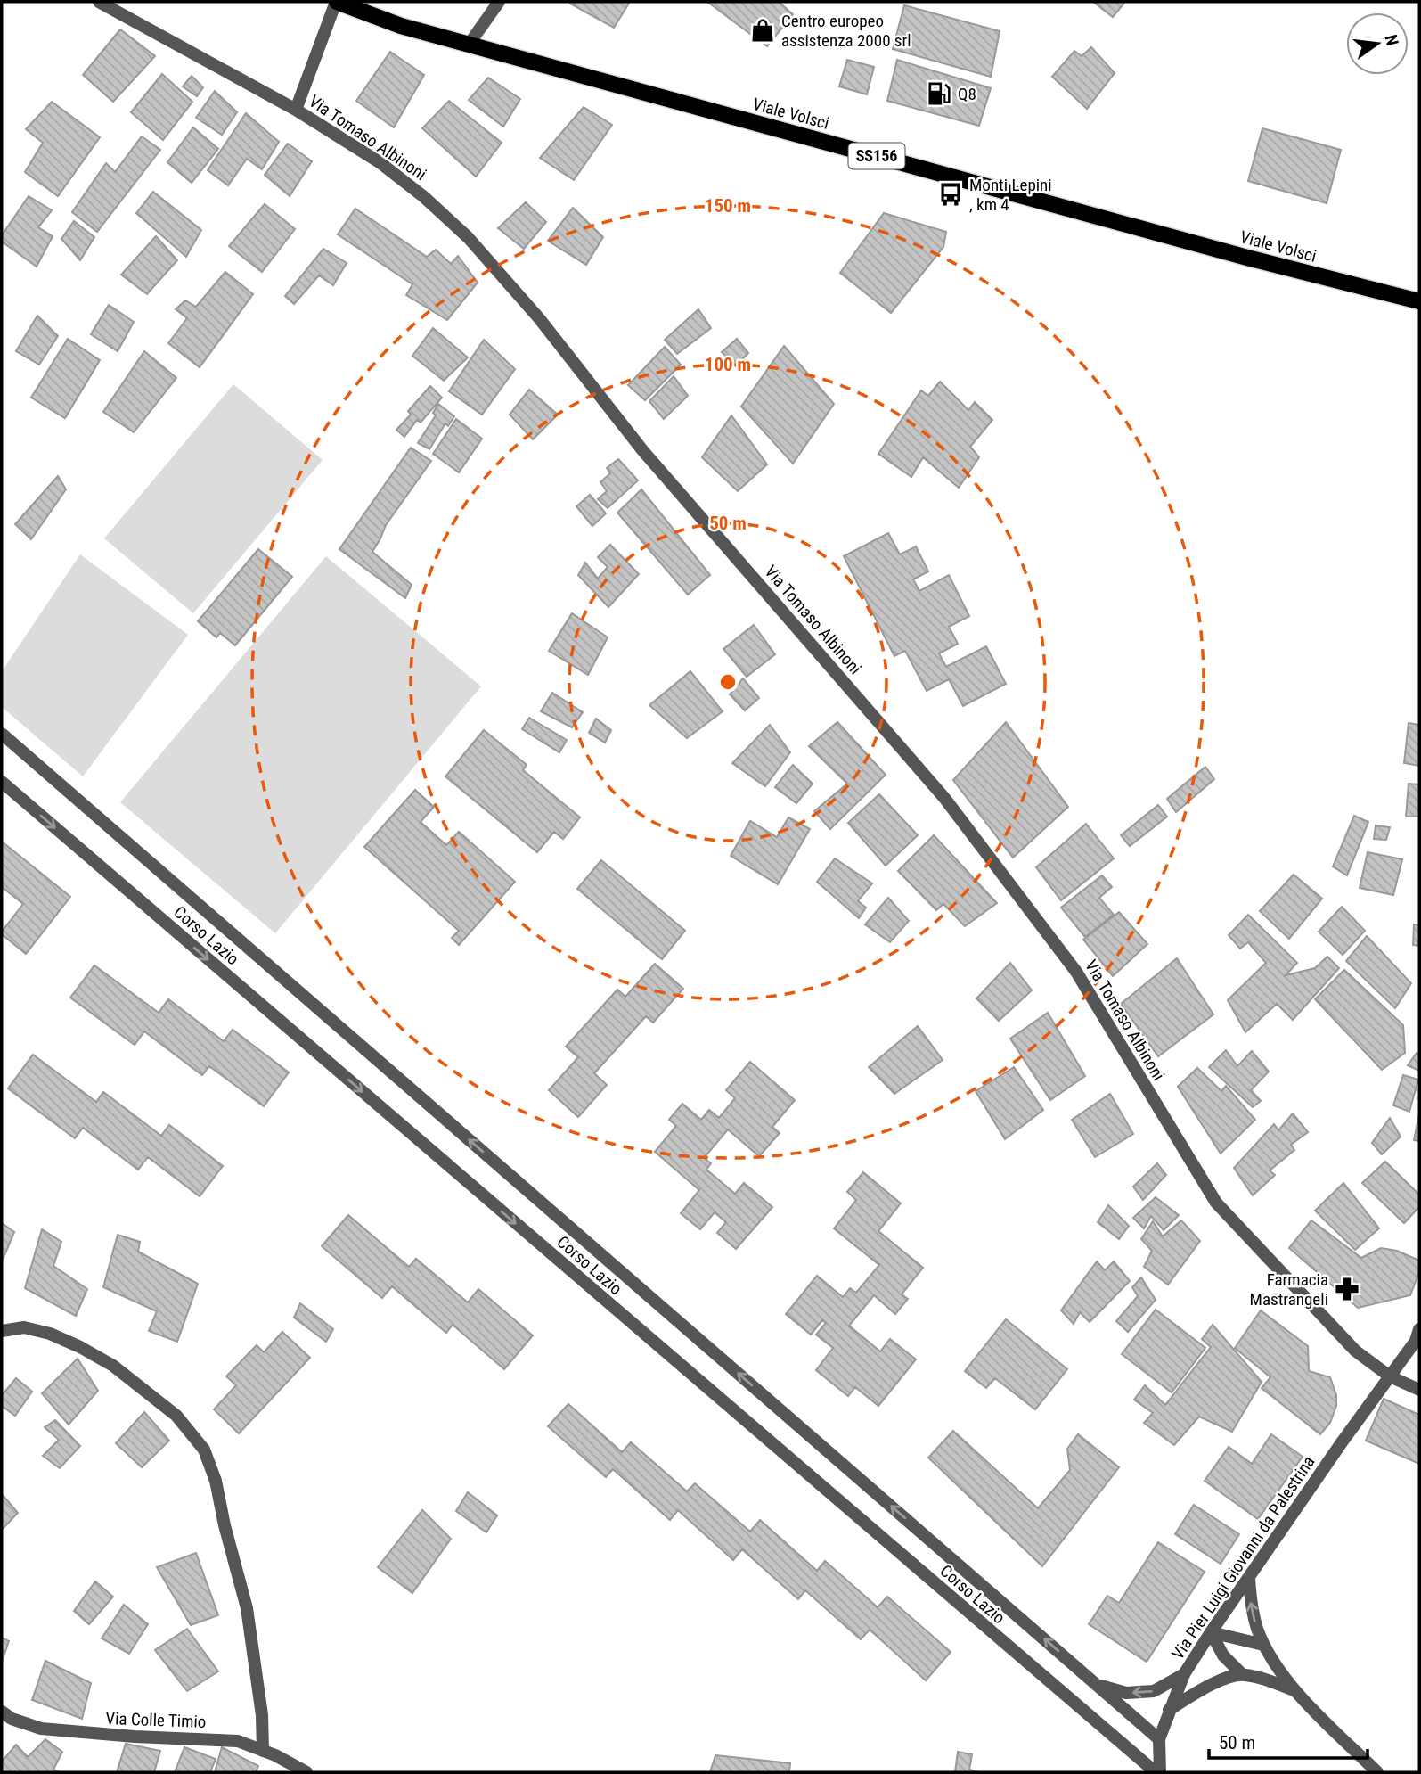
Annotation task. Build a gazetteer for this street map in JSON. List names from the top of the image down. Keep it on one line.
{"streets":{"main road":["Viale Volsci","SS156"],"street":["Via Tomaso Albinoni","Corso Lazio","Via Pier Luigi Giovanni da Palestrina","Via Colle Timio"]},"crossings":[["Via Tomaso Albinoni","Via Pier Luigi Giovanni da Palestrina"],["Corso Lazio","Via Pier Luigi Giovanni da Palestrina"]],"places":{"shop":["Centro europeo assistenza 2000 srl"],"fuel station":["Q8"],"bus stop":["Monti Lepini , km 4"],"pharmacy":["Farmacia Mastrangeli"]},"scale_bar":"50 m","north":"right","rings":["150 m","100 m","50 m"]}
